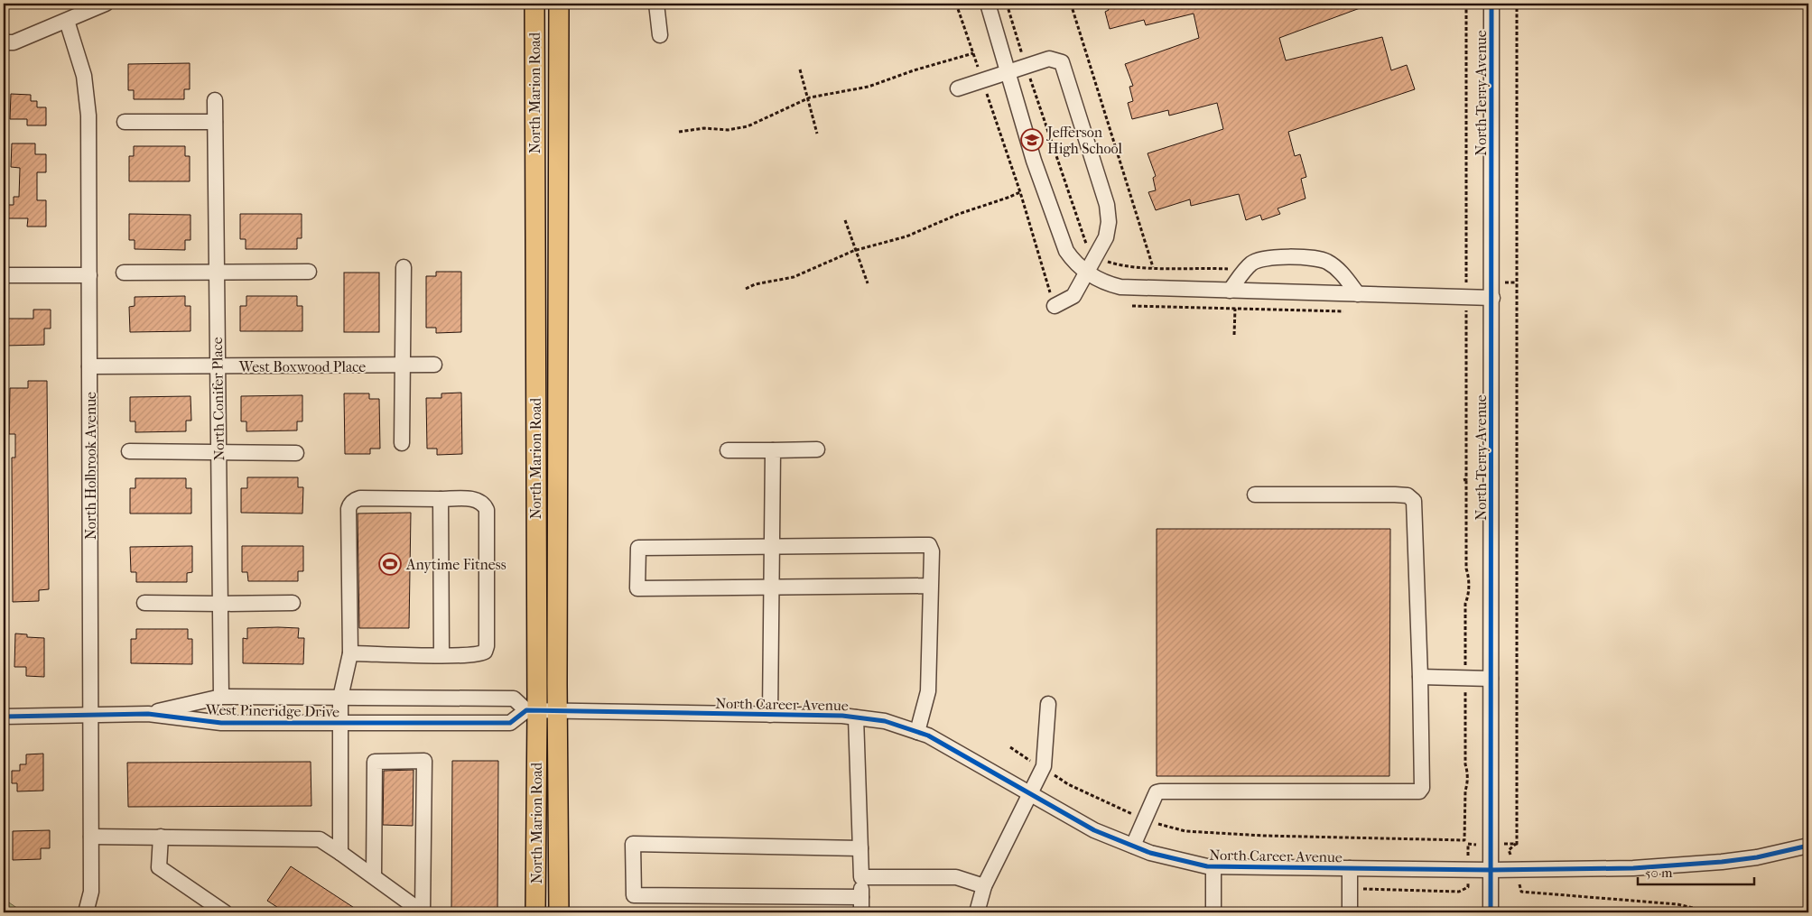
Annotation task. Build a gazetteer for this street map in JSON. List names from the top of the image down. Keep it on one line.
{"streets":{"main road":["North Marion Road"],"street":["North Terry Avenue","West Boxwood Place","North Conifer Place","North Holbrook Avenue","North Career Avenue","West Pineridge Drive"]},"crossings":[["North Marion Road","North Career Avenue"],["North Marion Road","West Pineridge Drive"],["North Terry Avenue","North Career Avenue"],["West Boxwood Place","North Conifer Place"],["West Boxwood Place","North Holbrook Avenue"],["North Conifer Place","West Pineridge Drive"],["North Holbrook Avenue","West Pineridge Drive"],["North Career Avenue","West Pineridge Drive"]],"places":{"school or university":["Jefferson High School"],"sports":["Anytime Fitness"]},"scale_bar":"50 m"}
